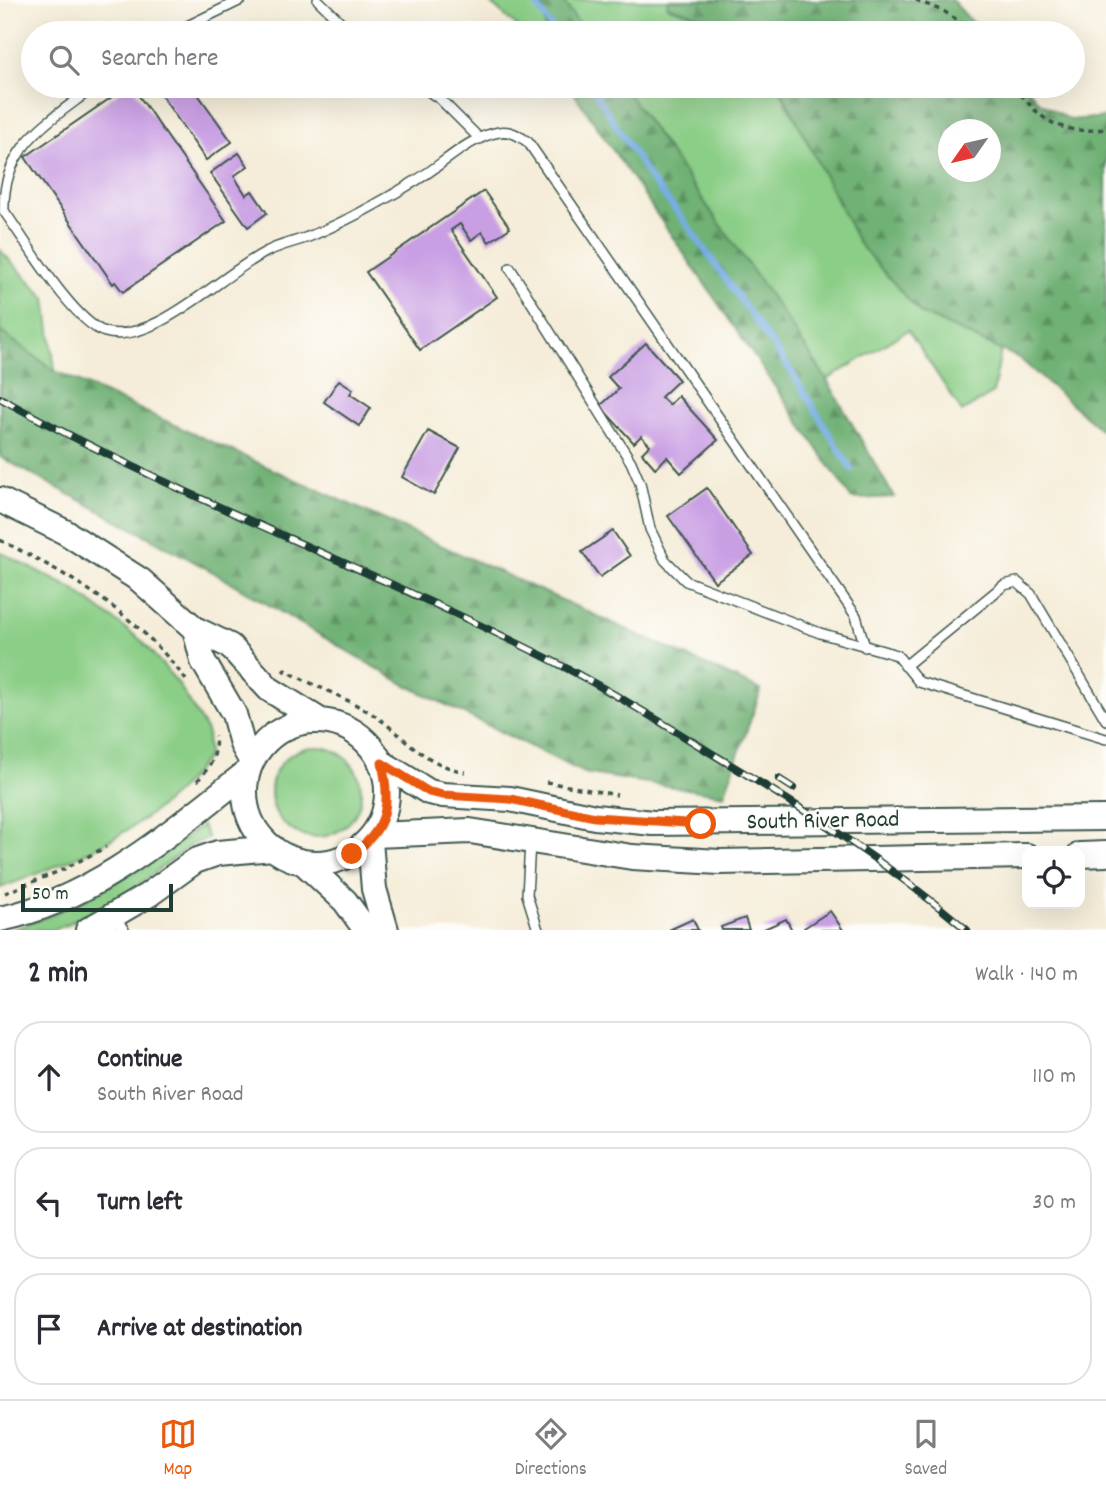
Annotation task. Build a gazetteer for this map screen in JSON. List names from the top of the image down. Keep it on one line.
{"streets":{"main road":["South River Road"]},"scale_bar":"50 m","north":"bottom left","page":{"search":"Search here","scale":"50 m","heading":["2 min","Walk · 140 m"],"list":[["Continue","South River Road","110 m"],["Turn left","30 m"],"Arrive at destination"],"nav":["Map","Directions","Saved"]}}
